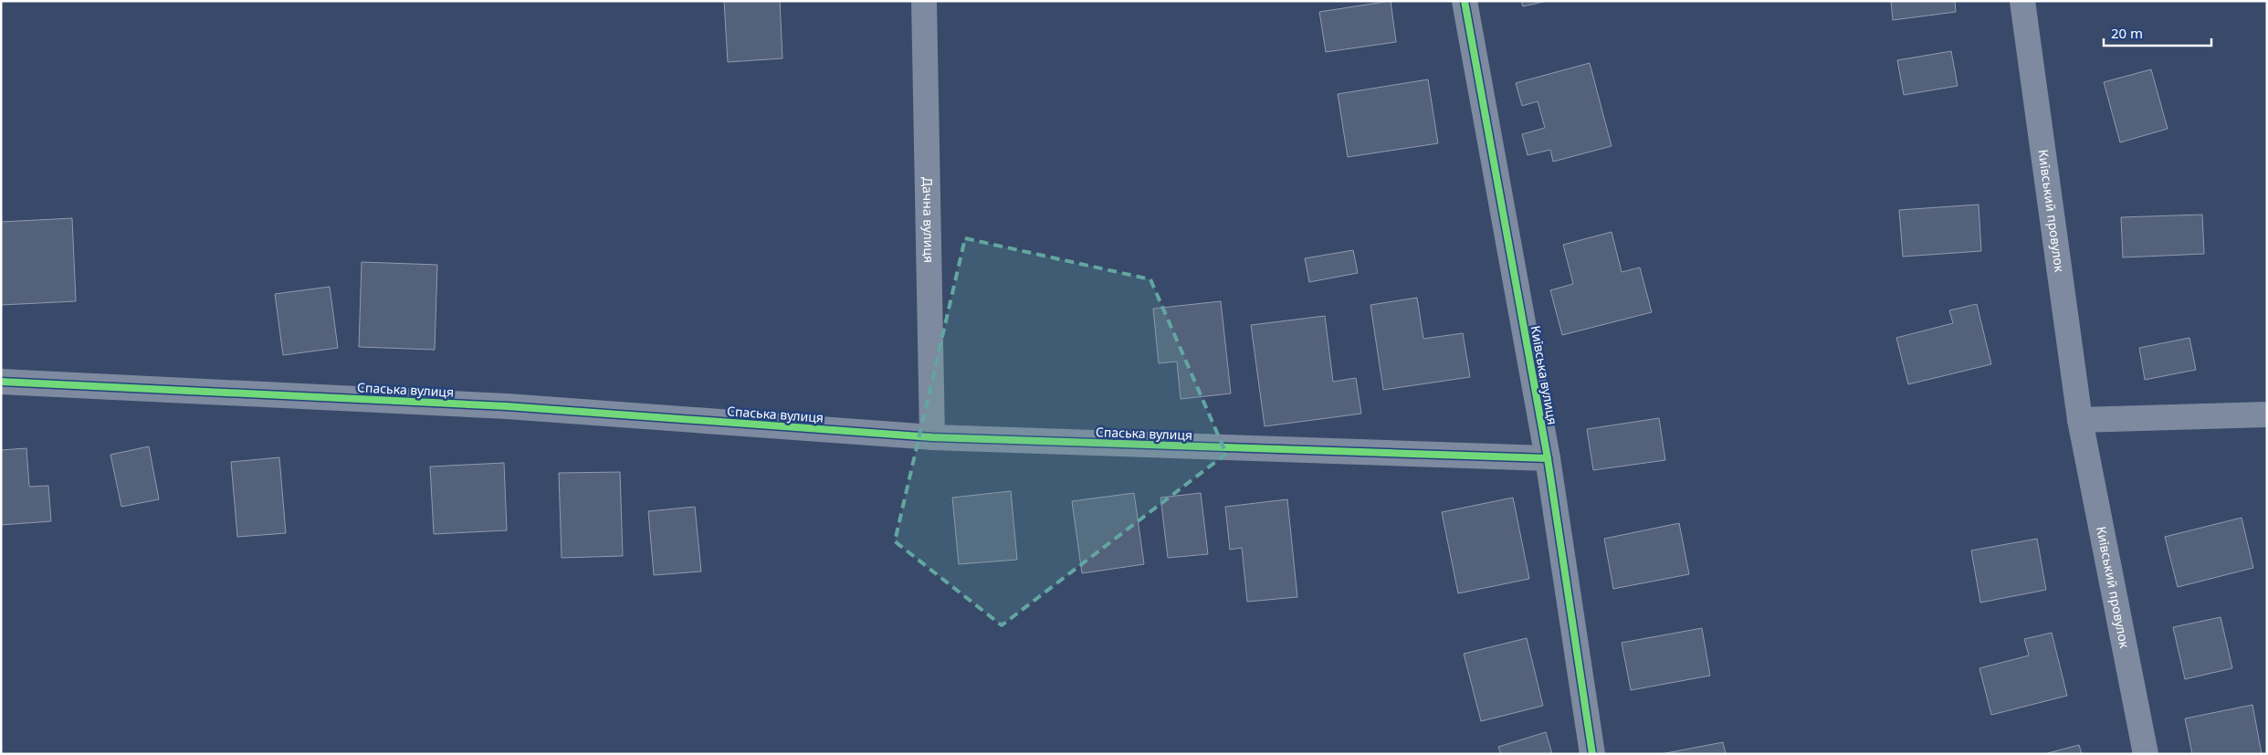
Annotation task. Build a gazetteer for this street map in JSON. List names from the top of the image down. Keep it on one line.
{"streets":{"street":["Київський провулок","Дачна вулиця","Київська вулиця","Спаська вулиця"]},"crossings":[["Дачна вулиця","Спаська вулиця"],["Київська вулиця","Спаська вулиця"]],"scale_bar":"20 m"}
